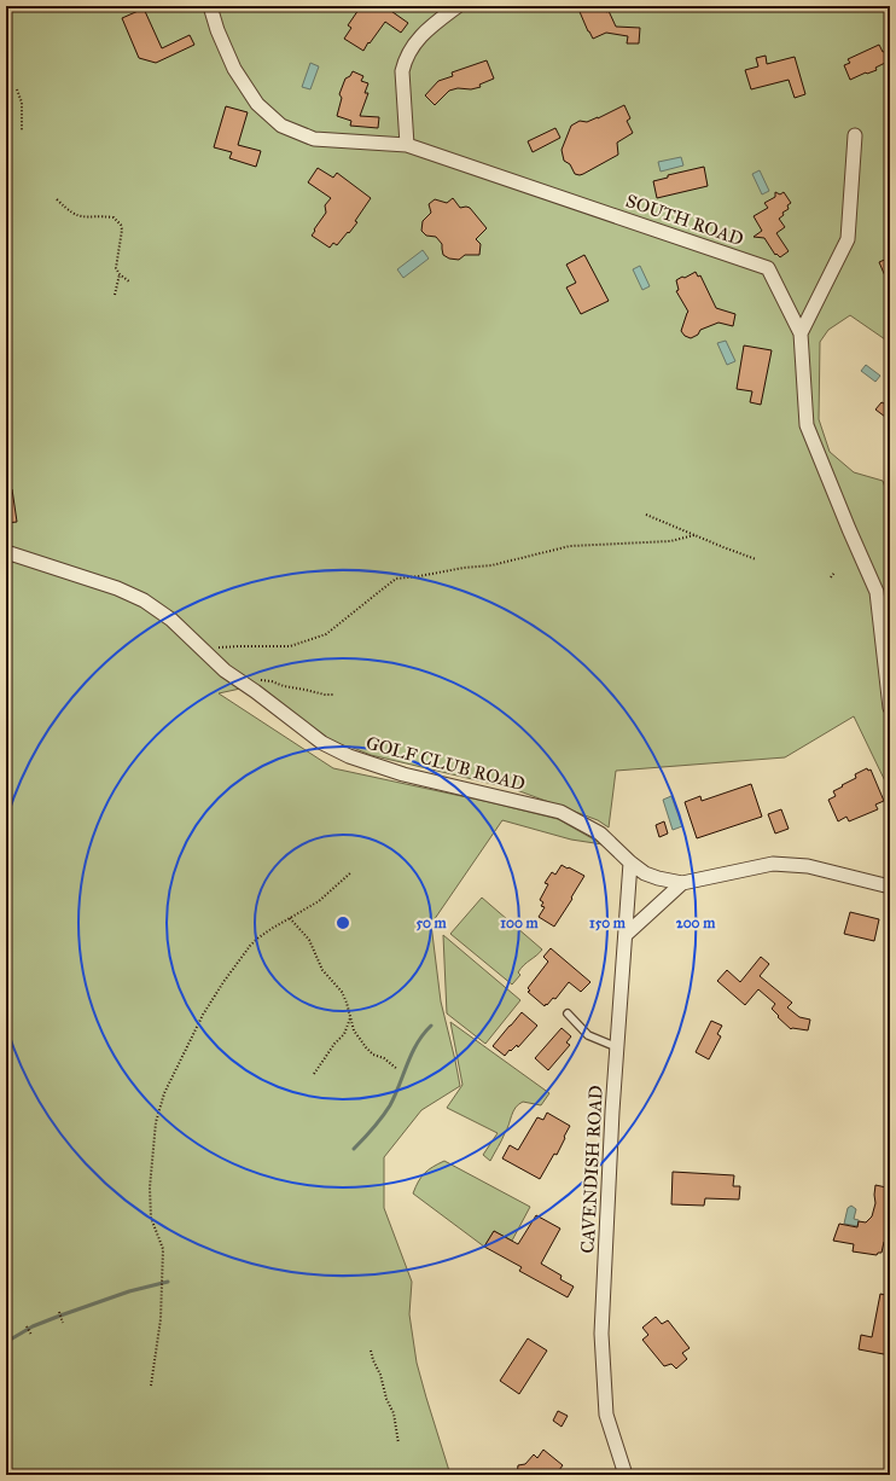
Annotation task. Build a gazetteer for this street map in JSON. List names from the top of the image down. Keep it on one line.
{"streets":{"street":["SOUTH ROAD","GOLF CLUB ROAD","CAVENDISH ROAD"]},"crossings":[["GOLF CLUB ROAD","CAVENDISH ROAD"]],"rings":["50 m","100 m","150 m","200 m"]}
